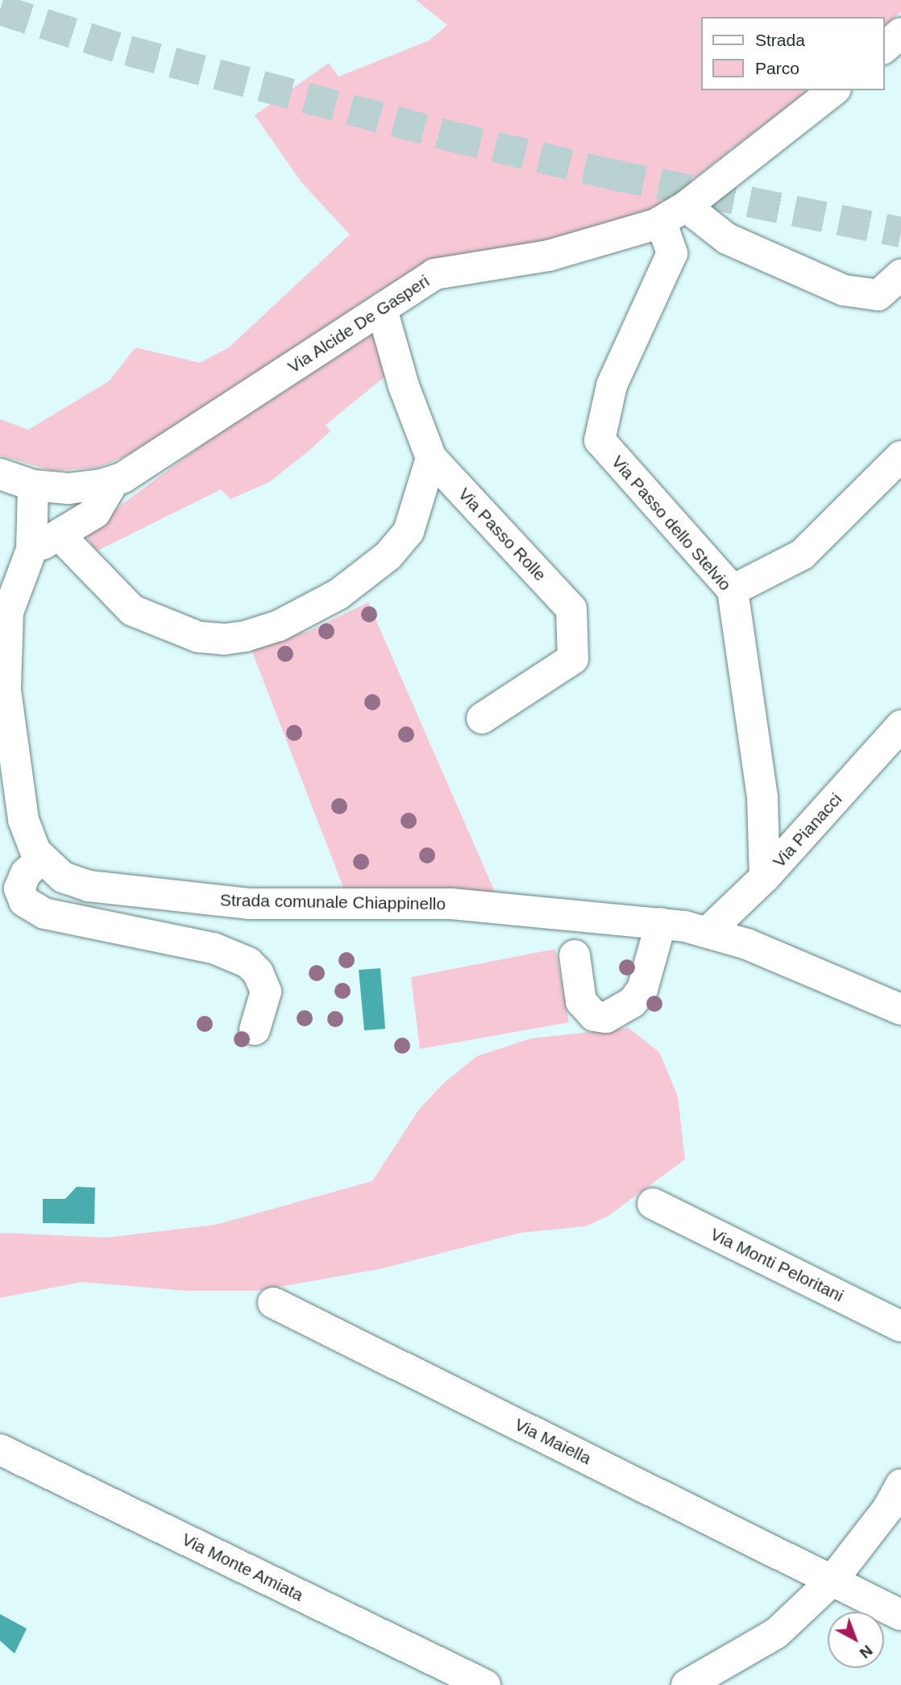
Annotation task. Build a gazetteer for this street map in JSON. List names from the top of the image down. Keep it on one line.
{"streets":{"street":["Via Alcide De Gasperi","Via Passo dello Stelvio","Via Passo Rolle","Via Pianacci","Strada comunale Chiappinello","Via Monti Peloritani","Via Maiella","Via Monte Amiata"]},"crossings":[["Via Alcide De Gasperi","Via Passo dello Stelvio"],["Via Alcide De Gasperi","Via Passo Rolle"],["Via Alcide De Gasperi","Strada comunale Chiappinello"],["Via Passo dello Stelvio","Via Pianacci"],["Via Pianacci","Strada comunale Chiappinello"]],"legend":["Strada","Parco"],"north":"bottom right"}
